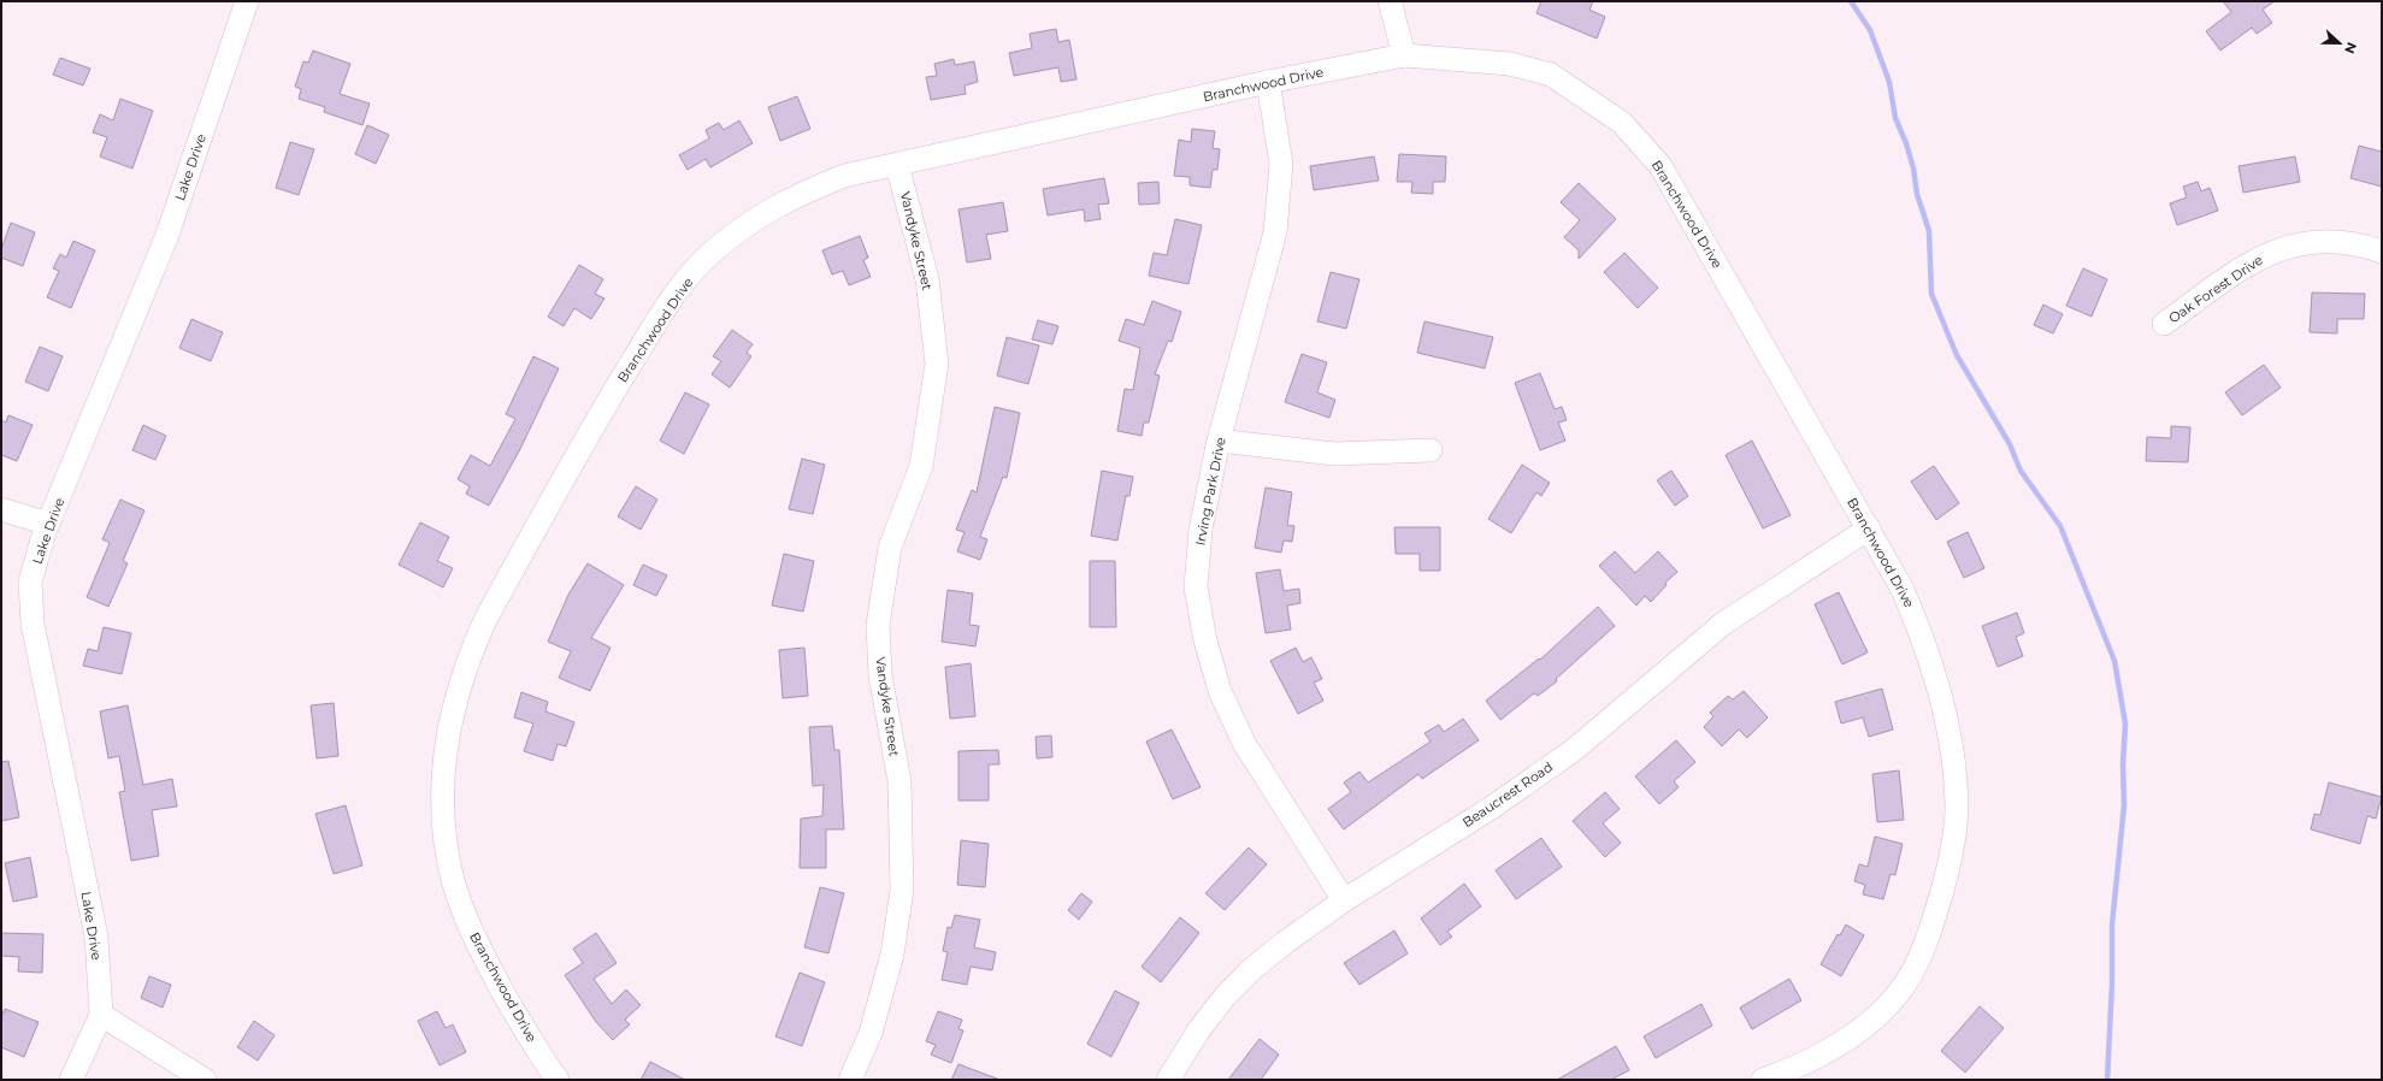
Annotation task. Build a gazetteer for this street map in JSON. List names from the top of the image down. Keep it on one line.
{"streets":{"street":["Branchwood Drive","Lake Drive","Vandyke Street","Oak Forest Drive","Irving Park Drive","Beaucrest Road"]},"crossings":[["Branchwood Drive","Vandyke Street"],["Branchwood Drive","Irving Park Drive"],["Branchwood Drive","Beaucrest Road"],["Irving Park Drive","Beaucrest Road"]],"north":"right"}
